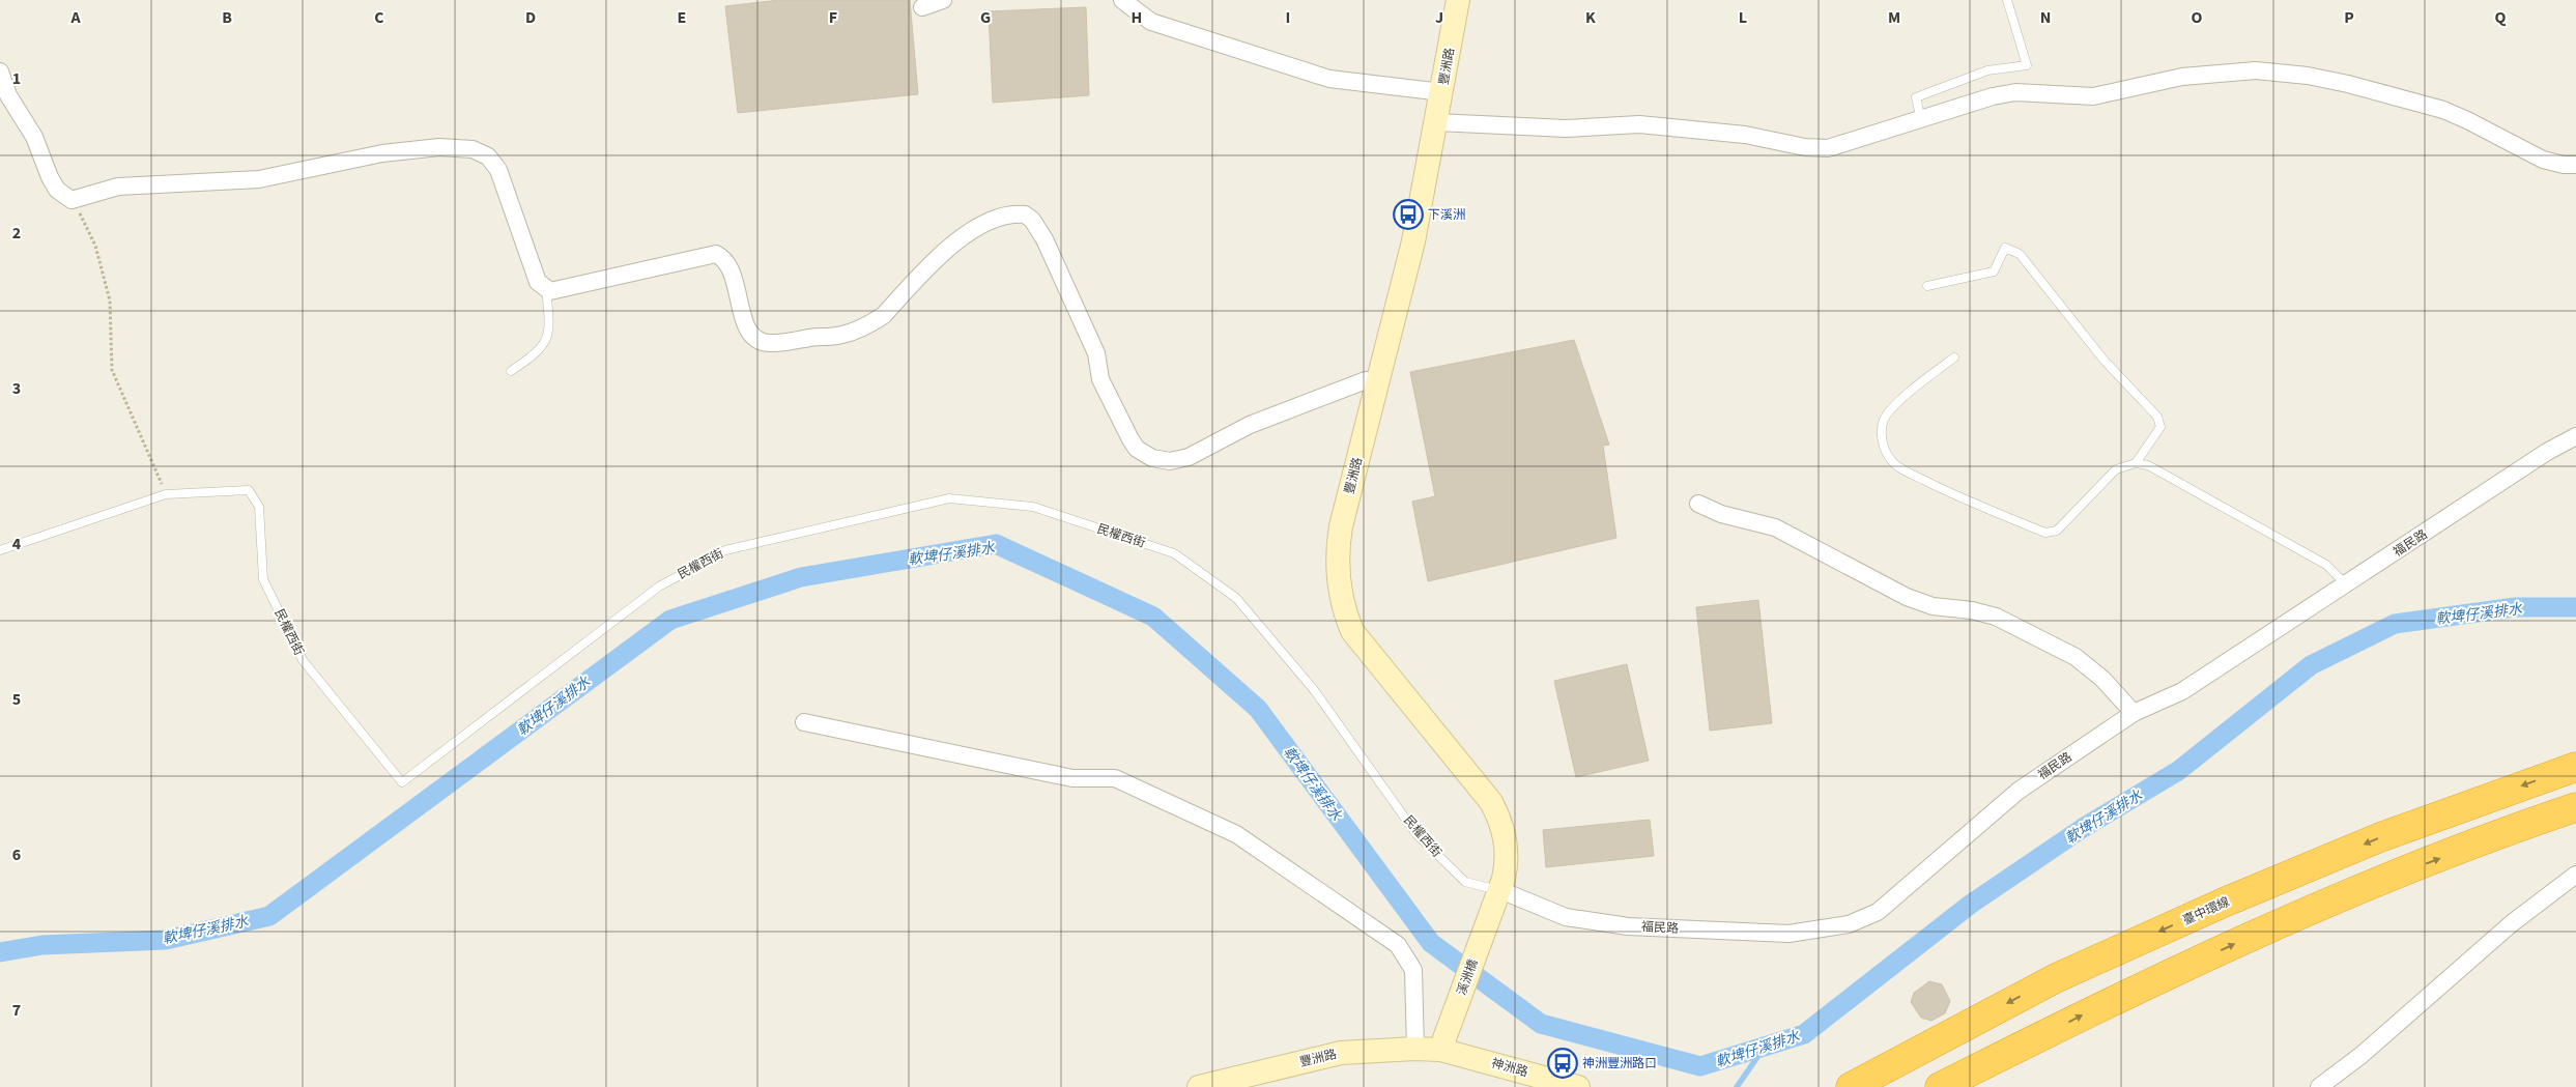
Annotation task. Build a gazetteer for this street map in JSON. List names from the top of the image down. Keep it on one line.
{"streets":{"highway":["臺中環線"],"street":["豐洲路","福民路","溪洲橋","神洲路"],"lane":["民權西街"]},"crossings":[["豐洲路","民權西街"],["豐洲路","福民路"],["豐洲路","溪洲橋"],["豐洲路","神洲路"],["民權西街","福民路"],["民權西街","溪洲橋"],["福民路","溪洲橋"],["溪洲橋","神洲路"]],"water":["軟埤仔溪排水"],"places":{"bus stop":["下溪洲","神洲豐洲路口"]},"grid":{"columns":["A","B","C","D","E","F","G","H","I","J","K","L","M","N","O","P","Q"],"rows":["1","2","3","4","5","6","7"]}}
